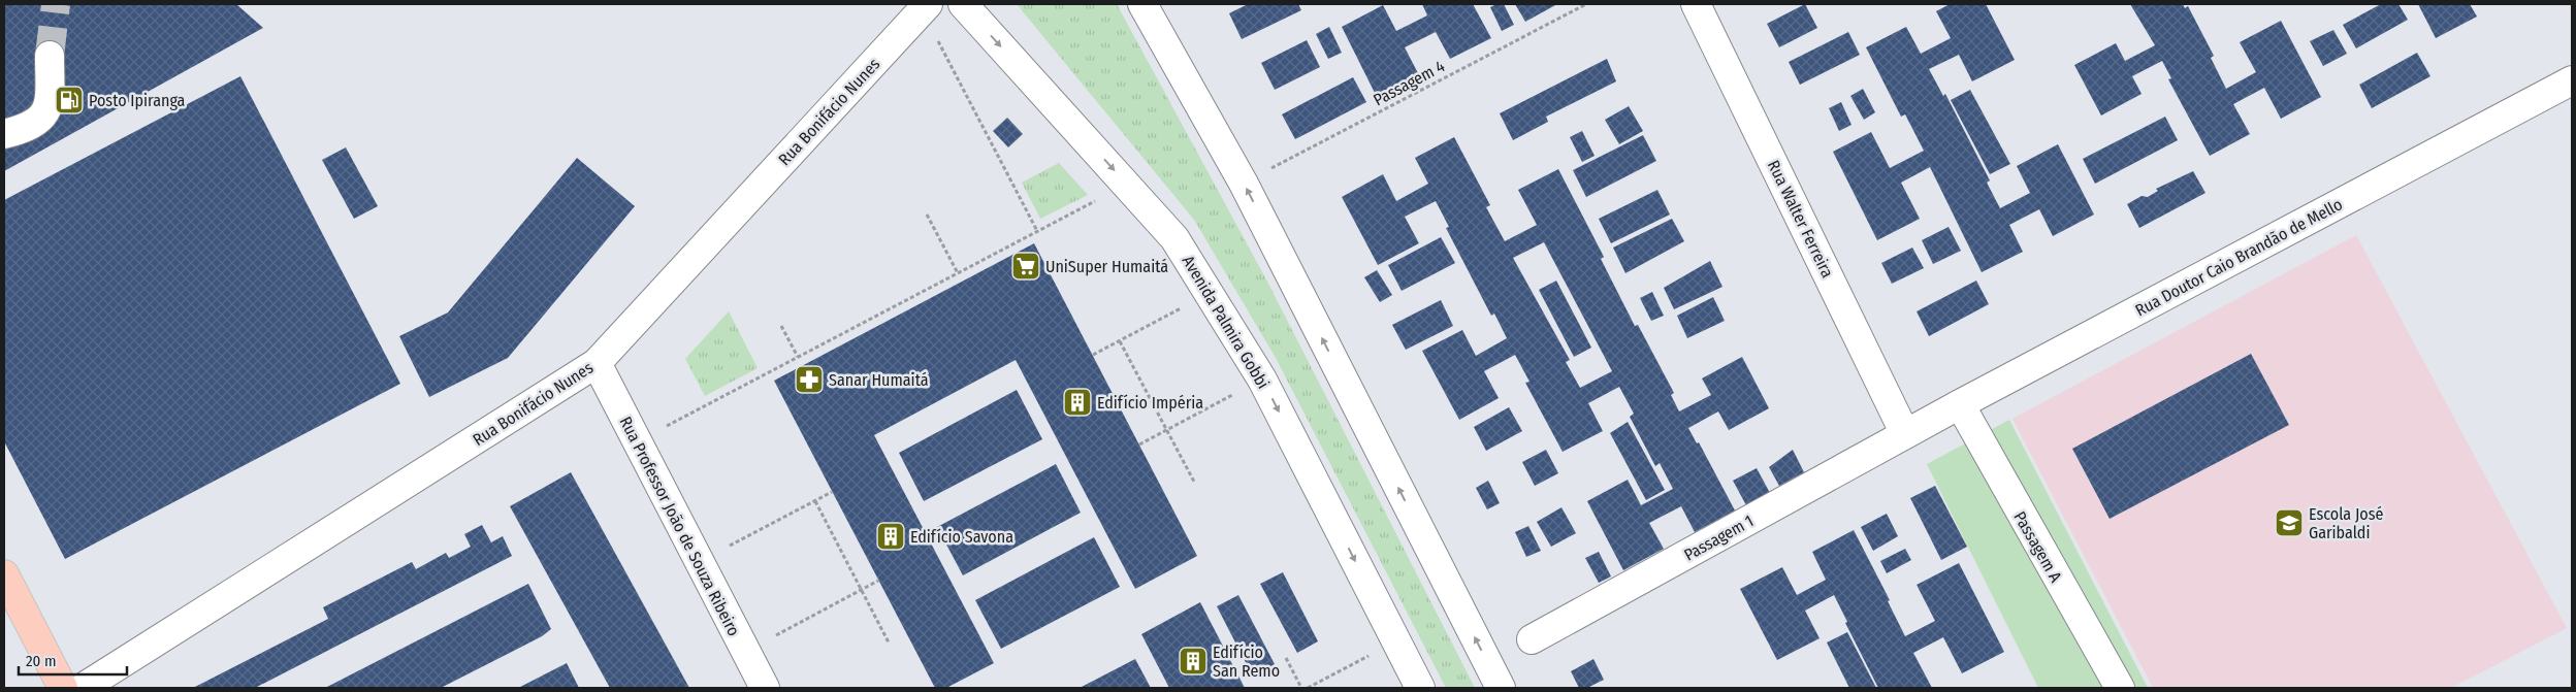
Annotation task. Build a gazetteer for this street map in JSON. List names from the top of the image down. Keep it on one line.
{"streets":{"street":["Rua Bonifácio Nunes","Rua Walter Ferreira","Rua Doutor Caio Brandão de Mello","Avenida Palmira Gobbi","Rua Professor João de Souza Ribeiro","Passagem 1","Passagem A"],"path":["Passagem 4"]},"crossings":[["Rua Bonifácio Nunes","Rua Professor João de Souza Ribeiro"],["Rua Walter Ferreira","Rua Doutor Caio Brandão de Mello"],["Rua Walter Ferreira","Passagem 1"],["Rua Doutor Caio Brandão de Mello","Passagem 1"],["Rua Doutor Caio Brandão de Mello","Passagem A"]],"places":{"fuel station":["Posto Ipiranga"],"supermarket":["UniSuper Humaitá"],"pharmacy":["Sanar Humaitá"],"building":["Edifício Impéria","Edifício Savona","Edifício San Remo"],"school or university":["Escola José Garibaldi"]},"scale_bar":"20 m"}
